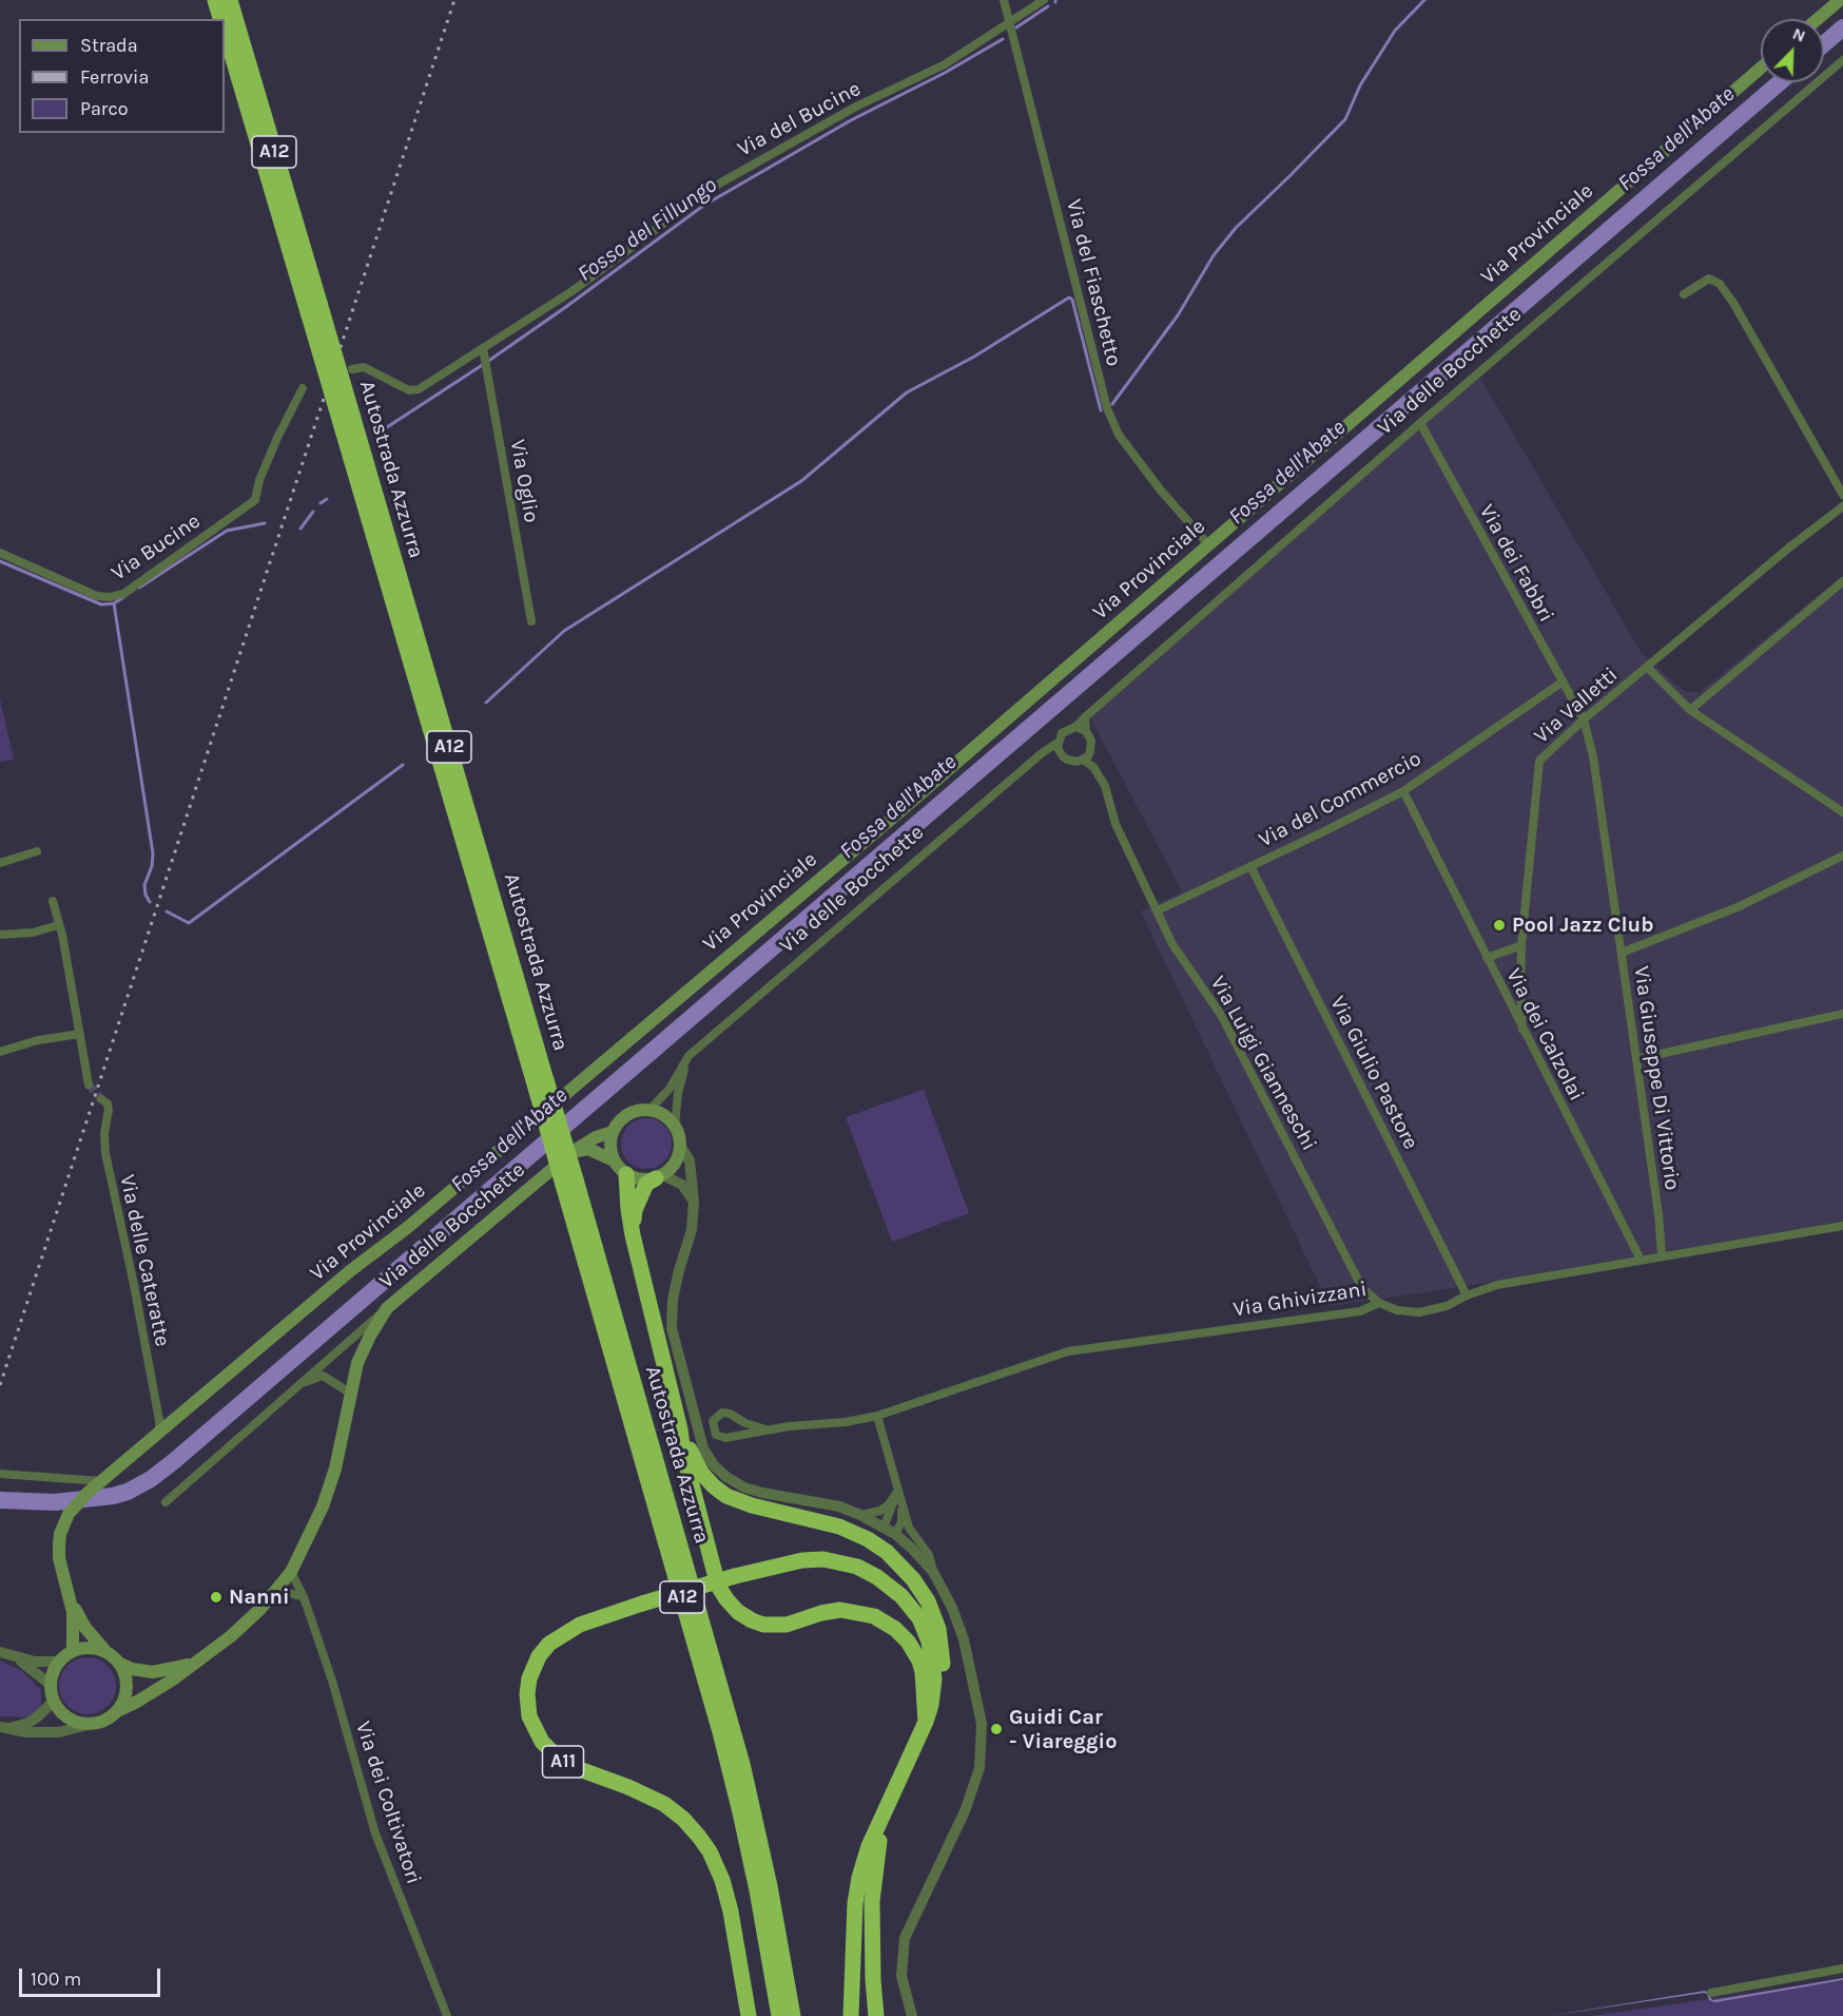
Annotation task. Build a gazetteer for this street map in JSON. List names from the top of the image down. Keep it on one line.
{"streets":{"highway":["A12","Autostrada Azzurra","A11"],"main road":["Via Provinciale","Via delle Bocchette"],"street":["Via del Bucine","Via del Fiaschetto","Via Oglio","Via Bucine","Via dei Fabbri","Via Valletti","Via del Commercio","Via dei Calzolai","Via Luigi Gianneschi","Via Giulio Pastore","Via Giuseppe Di Vittorio","Via delle Cateratte","Via Ghivizzani","Via dei Coltivatori"]},"crossings":[["Via del Bucine","Via del Fiaschetto"],["Via del Bucine","Via Oglio"],["Via Provinciale","Via del Fiaschetto"],["Via Provinciale","Via delle Bocchette"],["Via Provinciale","Via delle Cateratte"],["Via delle Bocchette","Via dei Fabbri"],["Via delle Bocchette","Via Luigi Gianneschi"],["Via delle Bocchette","Via dei Coltivatori"],["Via dei Fabbri","Via Valletti"],["Via dei Fabbri","Via del Commercio"],["Via dei Fabbri","Via Giuseppe Di Vittorio"],["Via Valletti","Via dei Calzolai"],["Via Valletti","Via Giuseppe Di Vittorio"],["Via del Commercio","Via dei Calzolai"],["Via del Commercio","Via Luigi Gianneschi"],["Via del Commercio","Via Giulio Pastore"],["Via dei Calzolai","Via Ghivizzani"],["Via Luigi Gianneschi","Via Ghivizzani"],["Via Giulio Pastore","Via Ghivizzani"],["Via Giuseppe Di Vittorio","Via Ghivizzani"]],"water":["Fossa dell'Abate","Fosso del Fillungo"],"places":["Pool Jazz Club","Nanni","Guidi Car - Viareggio"],"legend":["Strada","Ferrovia","Parco"],"scale_bar":"100 m","north":"top right"}
